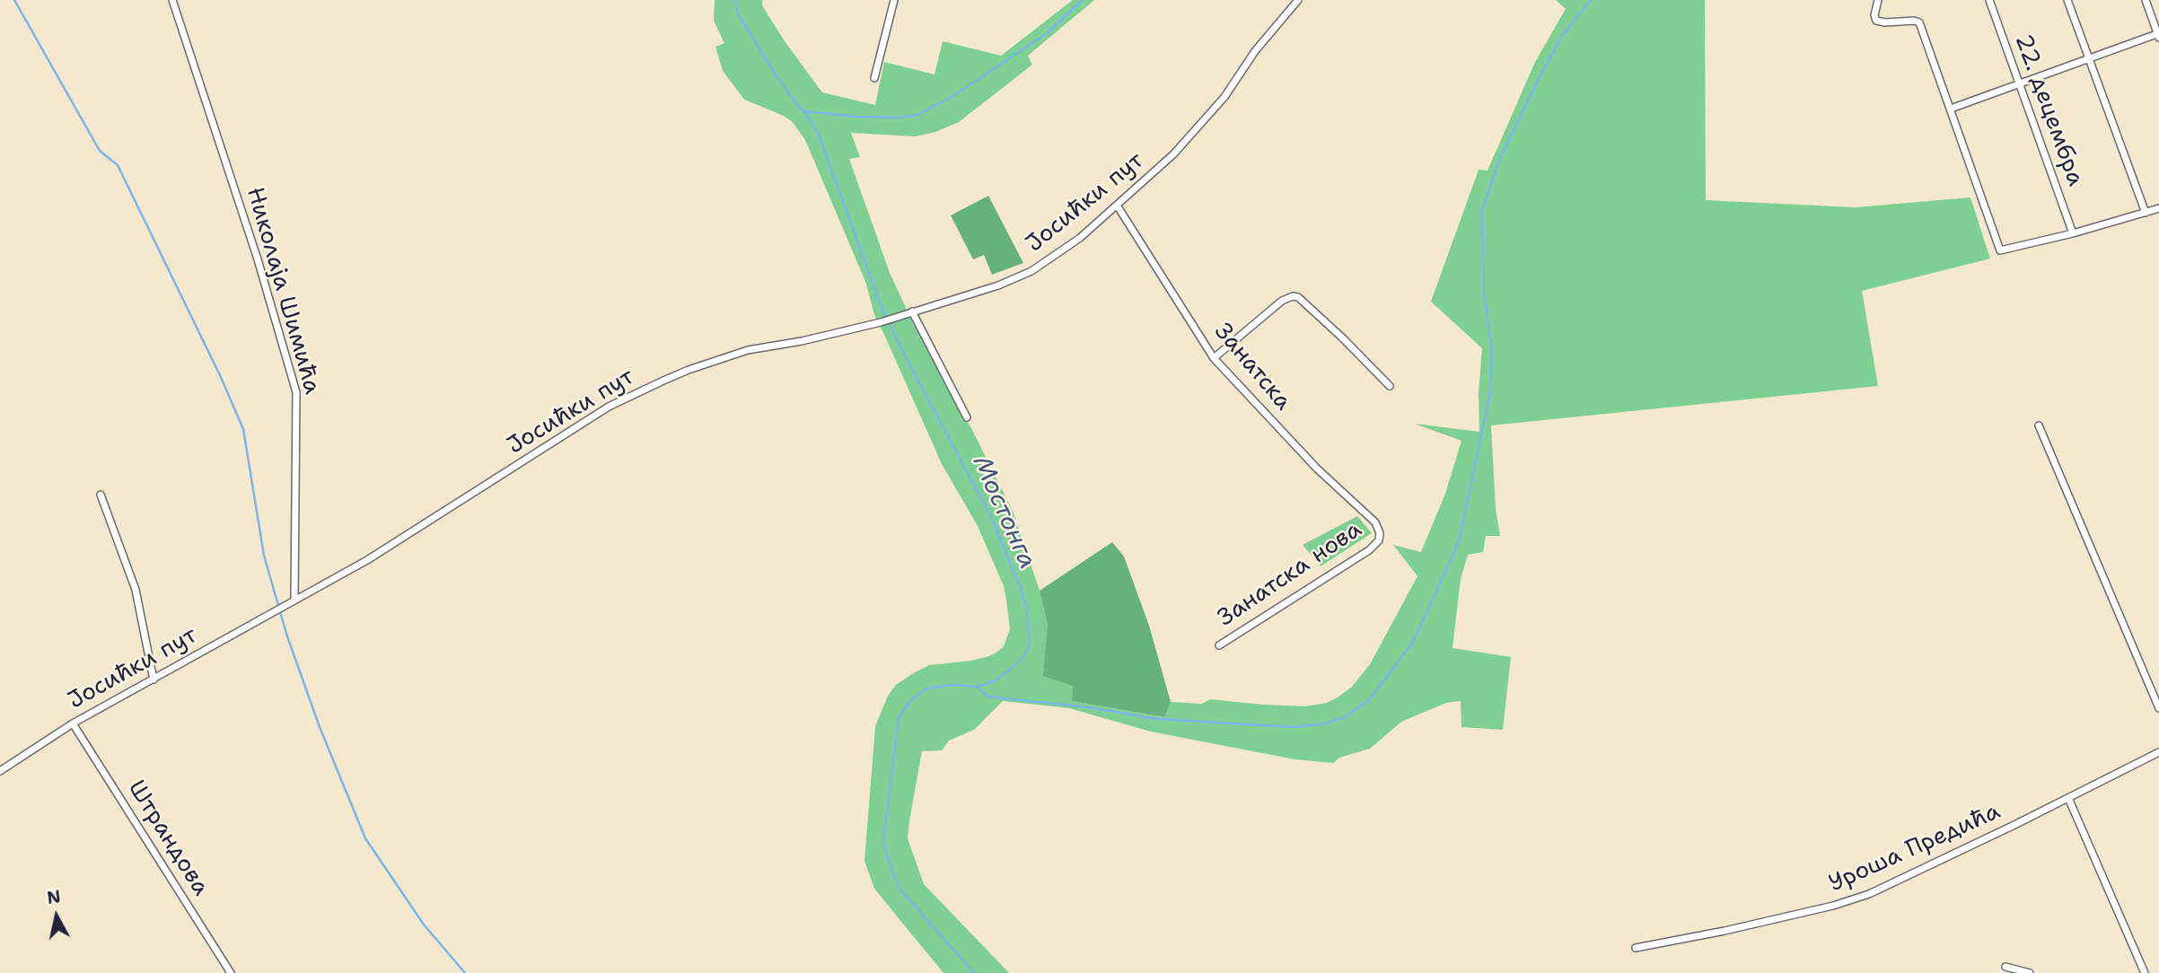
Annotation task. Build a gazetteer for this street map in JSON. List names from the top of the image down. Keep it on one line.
{"streets":{"street":["22. децембра","Јосићки пут","Николаја Шимића","Занатска","Занатска нова","Штрандова","Уроша Предића"]},"crossings":[["Јосићки пут","Николаја Шимића"],["Јосићки пут","Занатска"],["Јосићки пут","Штрандова"],["Занатска","Занатска нова"]],"water":["Мостонга"],"north":"top"}
